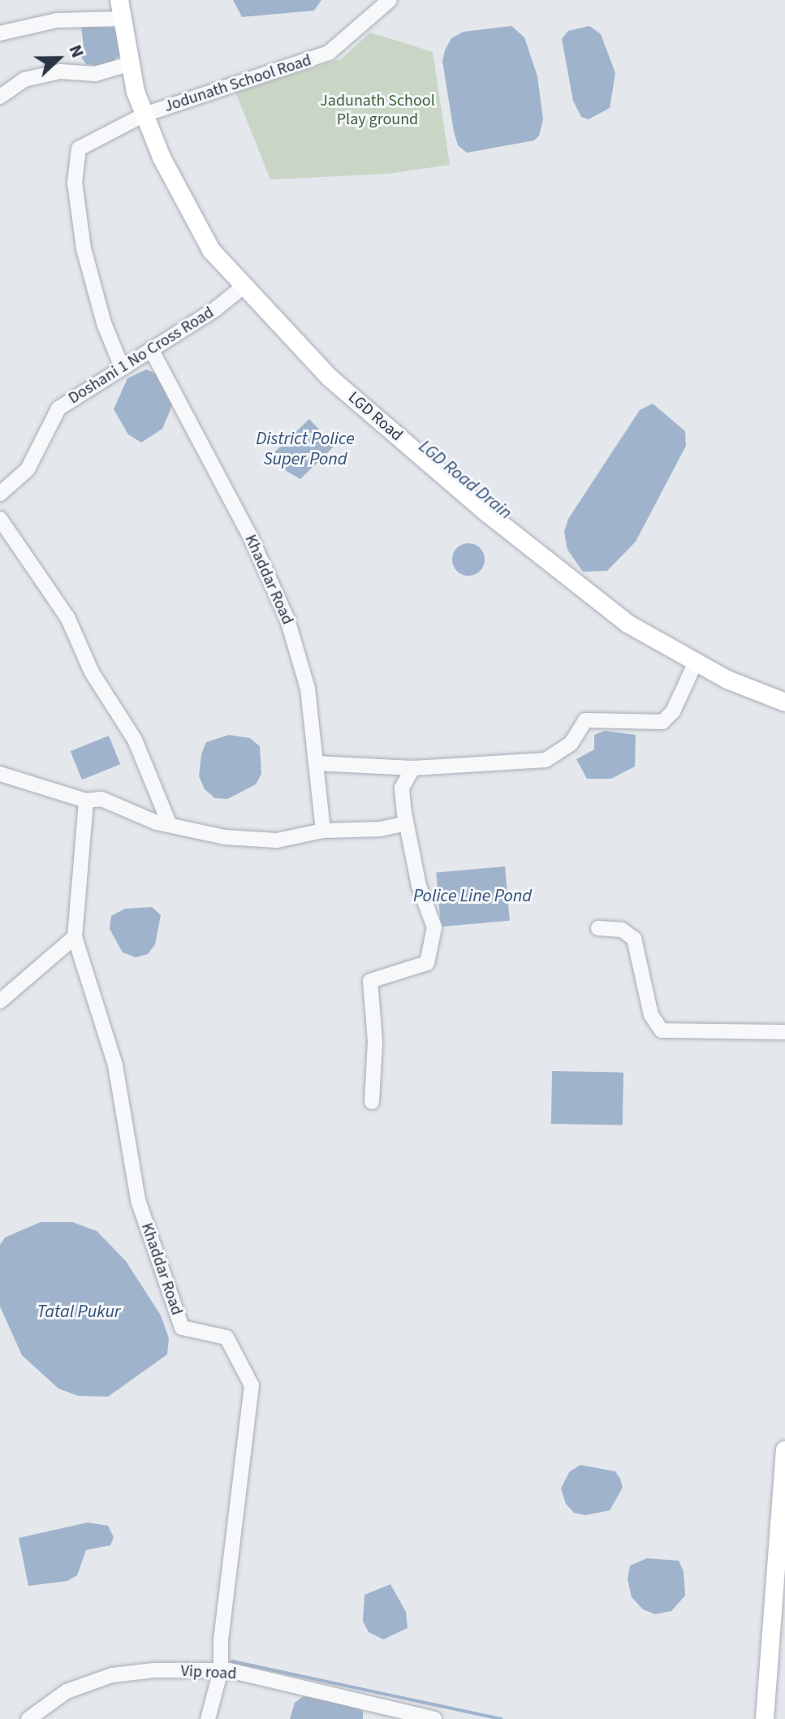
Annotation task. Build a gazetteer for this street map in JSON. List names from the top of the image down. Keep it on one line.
{"streets":{"main road":["LGD Road"],"street":["Jodunath School Road","Doshani 1 No Cross Road","Khaddar Road","Vip road"]},"crossings":[["Jodunath School Road","Doshani 1 No Cross Road"],["Jodunath School Road","LGD Road"],["Doshani 1 No Cross Road","LGD Road"],["Doshani 1 No Cross Road","Khaddar Road"],["Khaddar Road","Vip road"]],"water":["District Police Super Pond","LGD Road Drain","Police Line Pond","Tatal Pukur"],"parks":["Jadunath School Play ground"],"north":"right"}
